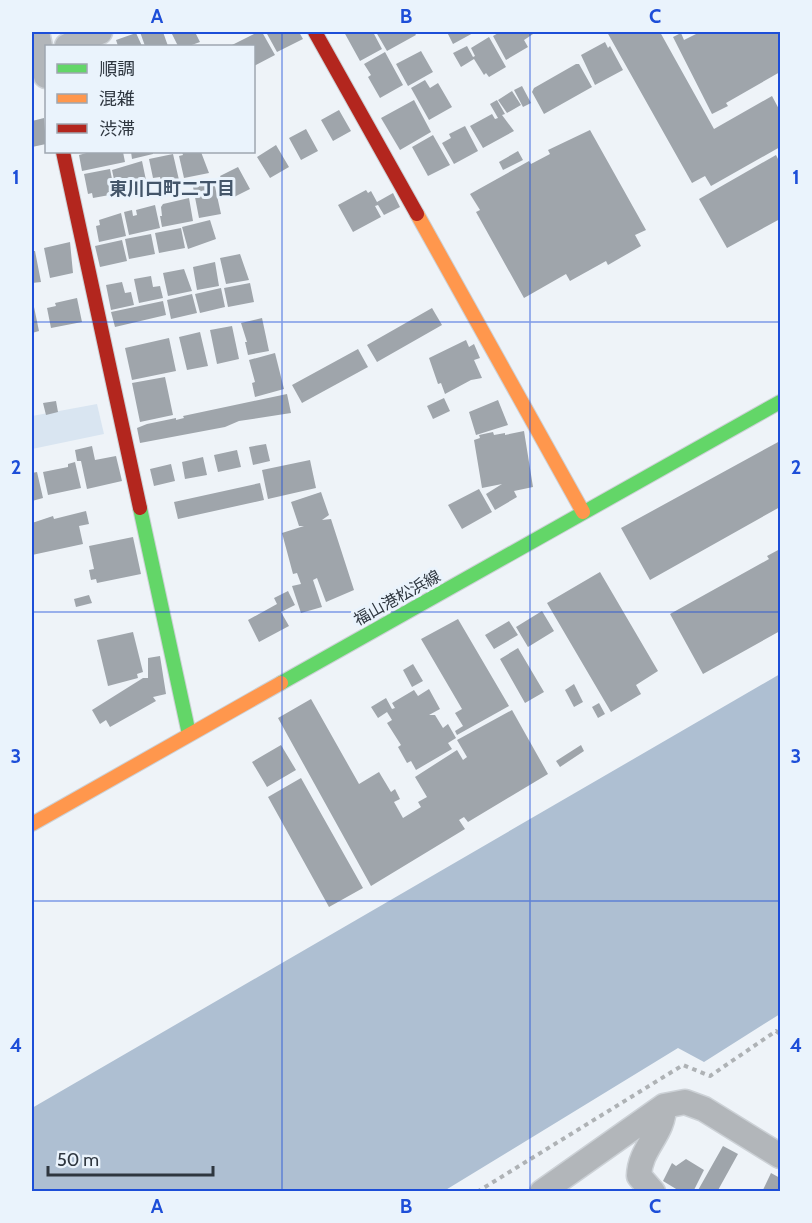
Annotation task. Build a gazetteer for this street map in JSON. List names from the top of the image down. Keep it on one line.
{"streets":{"street":["福山港松浜線"]},"districts":["東川口町二丁目"],"legend":["順調","混雑","渋滞"],"scale_bar":"50 m","grid":{"columns":["A","B","C"],"rows":["1","2","3","4"]}}
